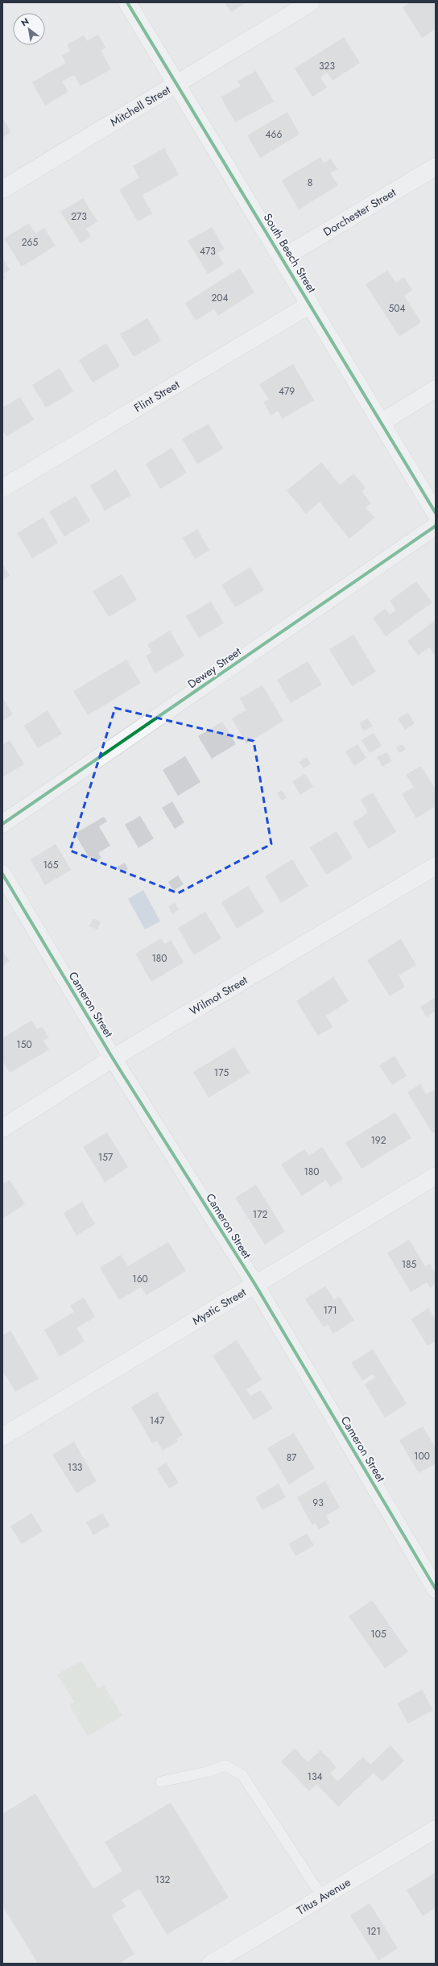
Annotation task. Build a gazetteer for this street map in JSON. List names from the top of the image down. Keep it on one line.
{"streets":{"street":["Mitchell Street","Dorchester Street","South Beech Street","Flint Street","Dewey Street","Wilmot Street","Cameron Street","Mystic Street","Titus Avenue"]},"crossings":[["Mitchell Street","South Beech Street"],["Dorchester Street","South Beech Street"],["South Beech Street","Flint Street"],["Wilmot Street","Cameron Street"],["Cameron Street","Mystic Street"]],"house_numbers":["323","466","8","273","265","473","204","504","479","165","180","150","175","192","157","180","172","185","160","171","147","100","87","133","93","105","134","132","121"],"north":"top left"}
